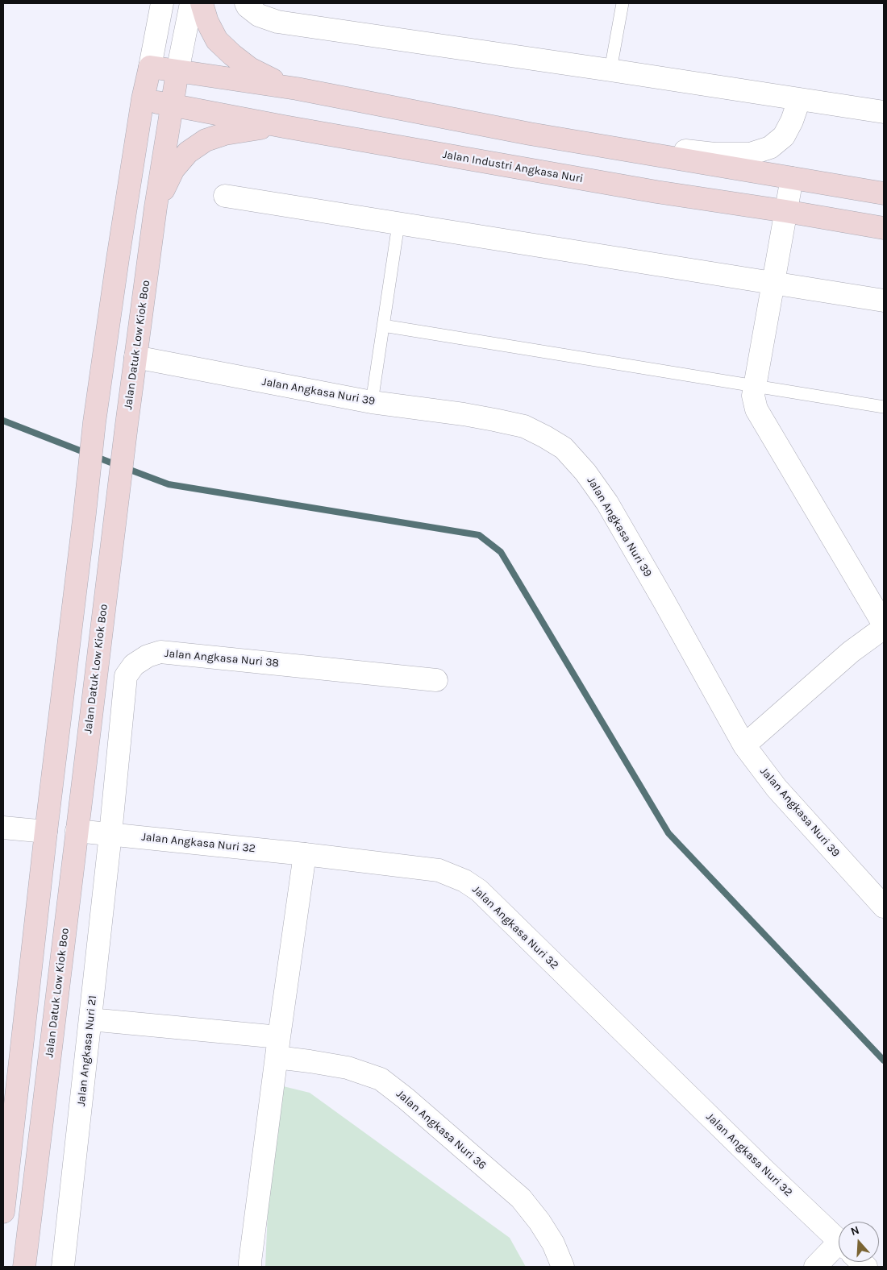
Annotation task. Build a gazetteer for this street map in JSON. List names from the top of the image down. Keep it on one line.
{"streets":{"main road":["Jalan Industri Angkasa Nuri","Jalan Datuk Low Kiok Boo"],"street":["Jalan Angkasa Nuri 39","Jalan Angkasa Nuri 38","Jalan Angkasa Nuri 32","Jalan Angkasa Nuri 21","Jalan Angkasa Nuri 36"]},"crossings":[["Jalan Industri Angkasa Nuri","Jalan Datuk Low Kiok Boo"],["Jalan Datuk Low Kiok Boo","Jalan Angkasa Nuri 39"],["Jalan Datuk Low Kiok Boo","Jalan Angkasa Nuri 32"],["Jalan Angkasa Nuri 38","Jalan Angkasa Nuri 32"],["Jalan Angkasa Nuri 38","Jalan Angkasa Nuri 21"],["Jalan Angkasa Nuri 32","Jalan Angkasa Nuri 21"],["Jalan Angkasa Nuri 21","Jalan Angkasa Nuri 36"]],"north":"top"}
